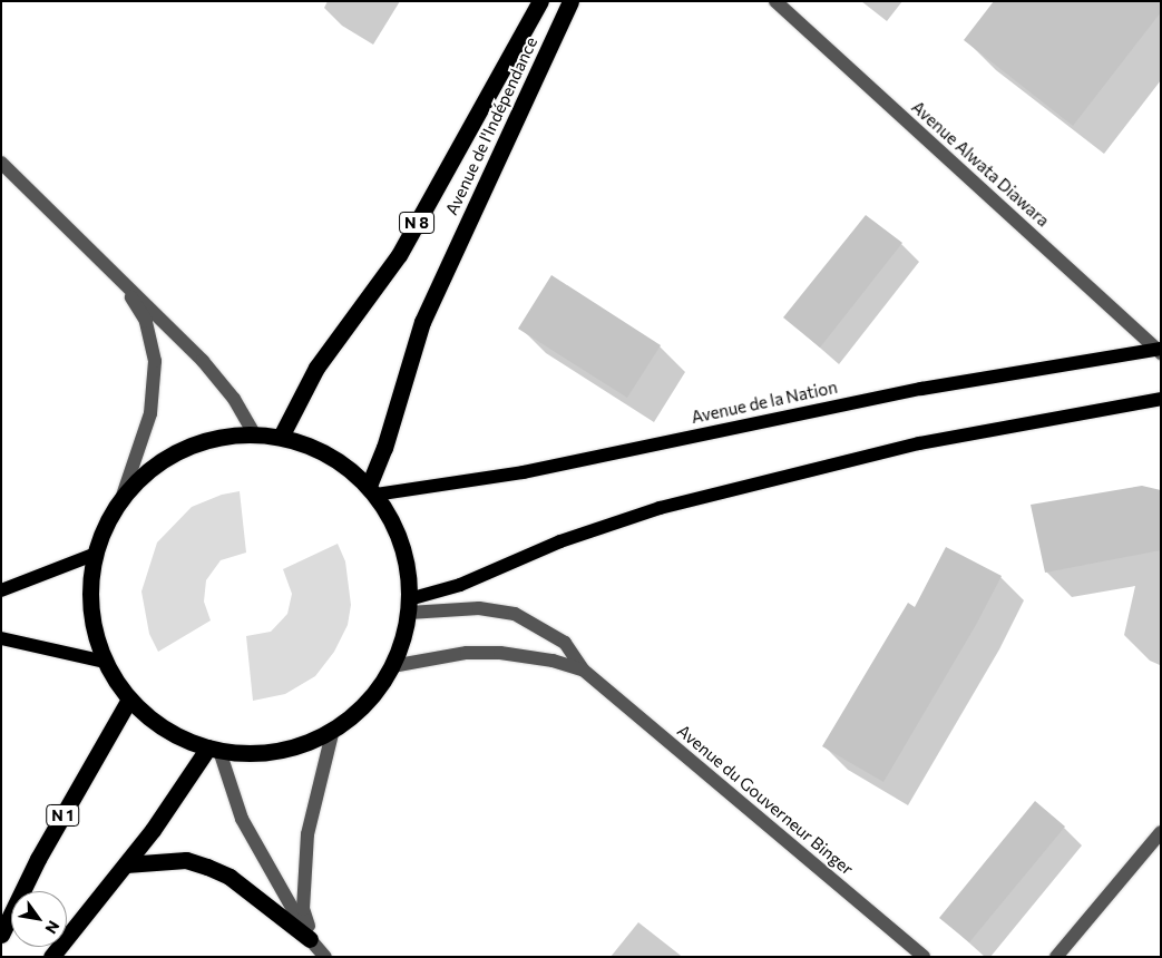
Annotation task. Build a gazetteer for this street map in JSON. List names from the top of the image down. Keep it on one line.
{"streets":{"highway":["Avenue de l'Indépendance","N 8","N 1"],"main road":["Avenue de la Nation"],"street":["Avenue Alwata Diawara","Avenue du Gouverneur Binger"]},"crossings":[["Avenue de l'Indépendance","Avenue de la Nation"],["Avenue Alwata Diawara","Avenue de la Nation"]],"north":"bottom right"}
